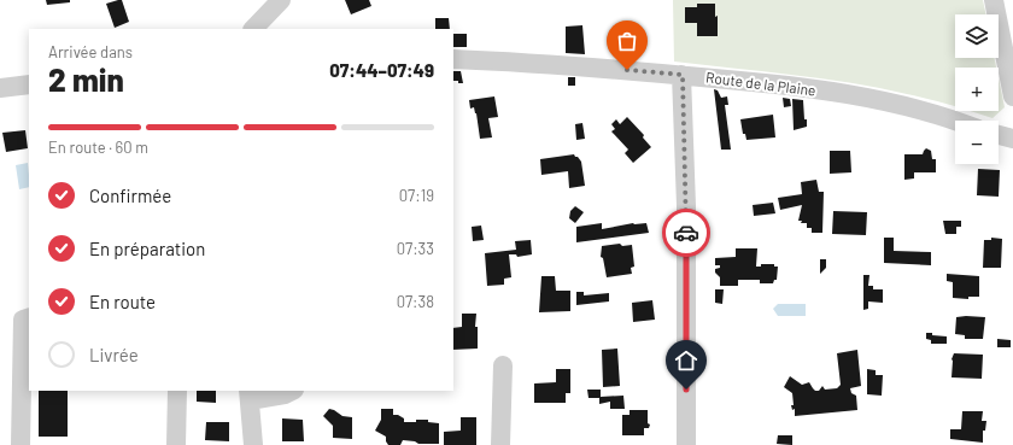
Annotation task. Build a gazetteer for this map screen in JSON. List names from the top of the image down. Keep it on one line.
{"streets":{"street":["Route de la Plaine"]},"page":{"map_buttons":["+","−"],"heading":["2 min","Arrivée dans","07:44–07:49"],"bar":"En route · 60 m","list":[["Confirmée","07:19"],["En préparation","07:33"],["En route","07:38"],"Livrée"]}}
